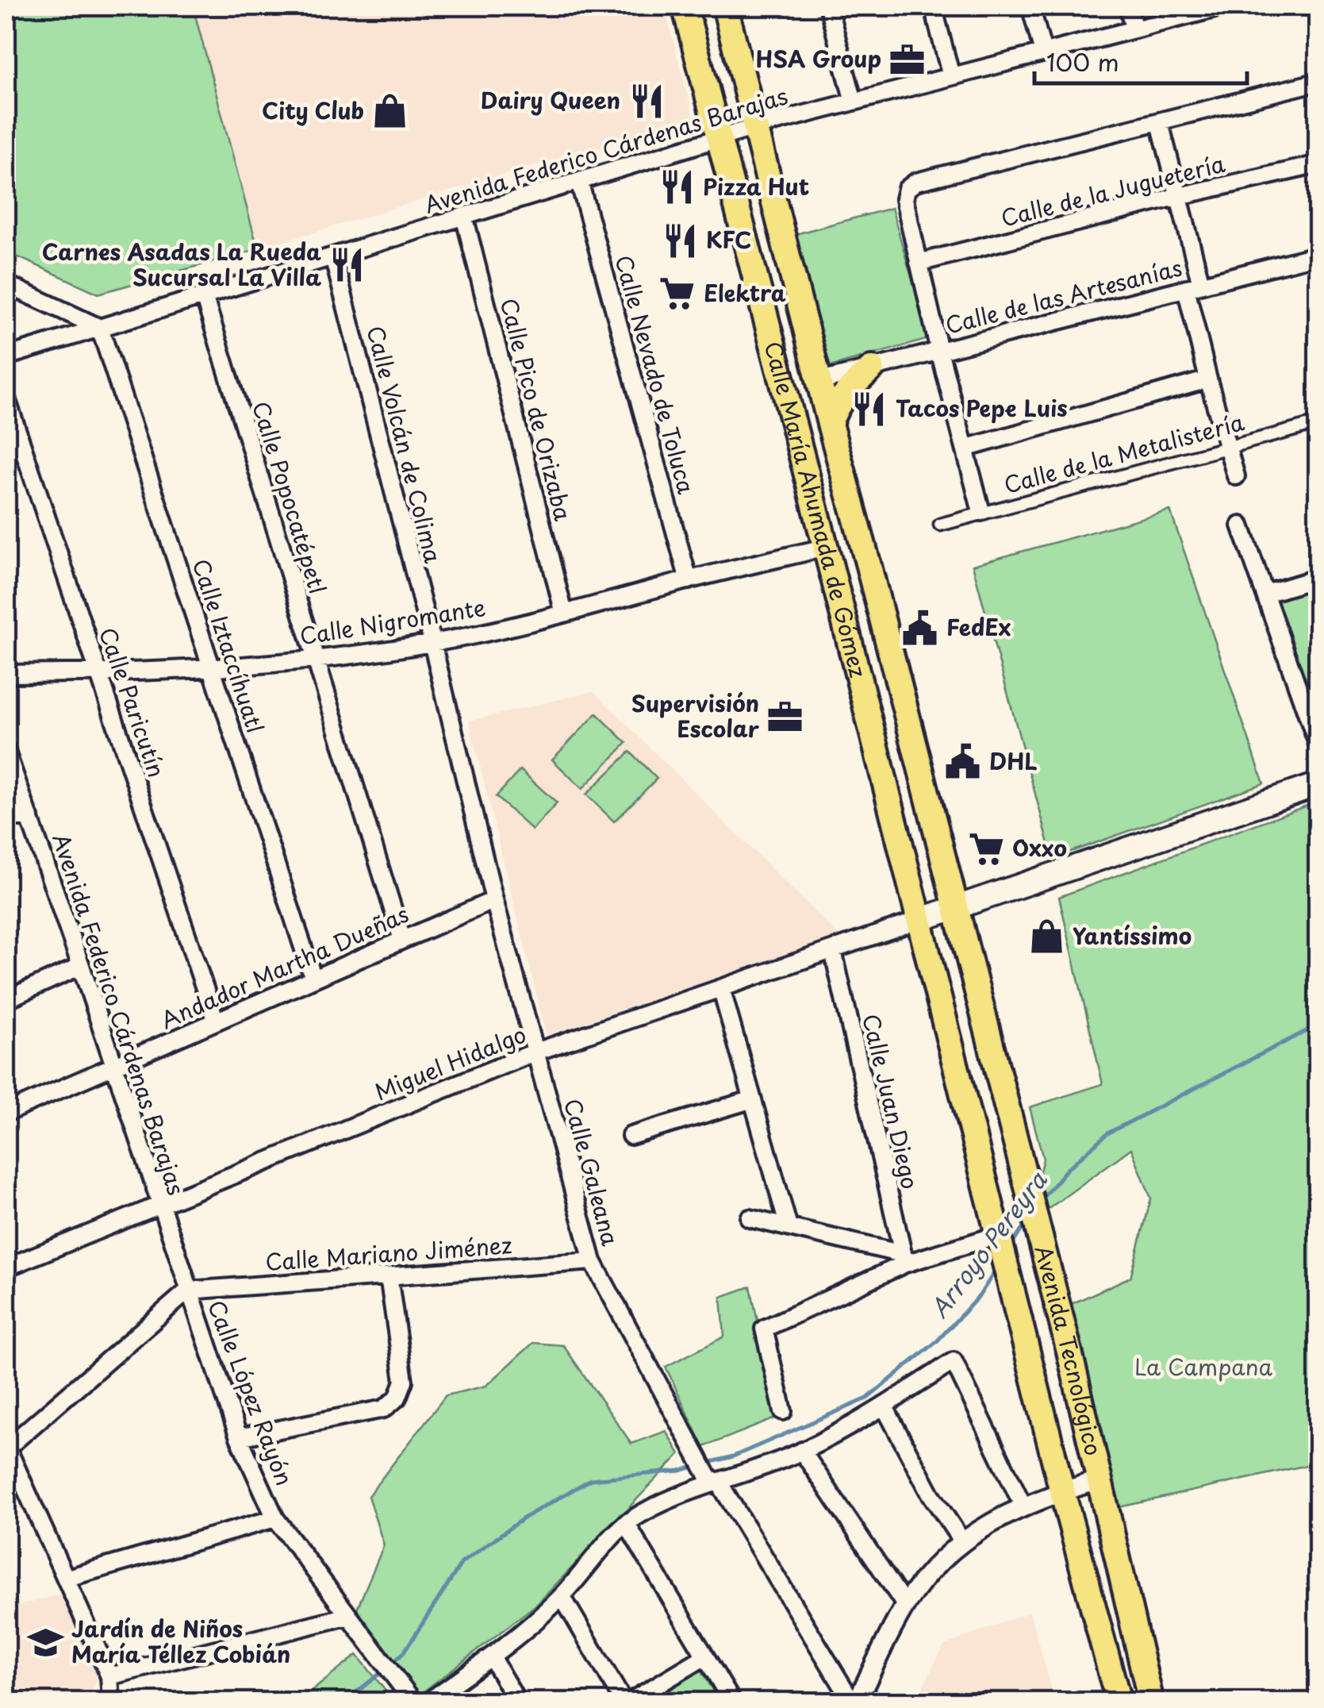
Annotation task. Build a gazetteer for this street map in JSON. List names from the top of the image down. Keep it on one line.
{"streets":{"main road":["Calle María Ahumada de Gómez","Avenida Tecnológico"],"street":["Avenida Federico Cárdenas Barajas","Calle de la Juguetería","Calle de las Artesanías","Calle Nevado de Toluca","Calle Pico de Orizaba","Calle Volcán de Colima","Calle de la Metalistería","Calle Popocatépetl","Calle Nigromante","Calle Iztaccíhuatl","Calle Paricutín","Andador Martha Dueñas","Miguel Hidalgo","Calle Juan Diego","Calle Galeana","Calle Mariano Jiménez","Calle López Rayón"]},"crossings":[["Avenida Federico Cárdenas Barajas","Calle Nevado de Toluca"],["Avenida Federico Cárdenas Barajas","Calle Pico de Orizaba"],["Avenida Federico Cárdenas Barajas","Calle Volcán de Colima"],["Avenida Federico Cárdenas Barajas","Calle Popocatépetl"],["Avenida Federico Cárdenas Barajas","Calle María Ahumada de Gómez"],["Avenida Federico Cárdenas Barajas","Calle Iztaccíhuatl"],["Avenida Federico Cárdenas Barajas","Andador Martha Dueñas"],["Avenida Federico Cárdenas Barajas","Miguel Hidalgo"],["Avenida Federico Cárdenas Barajas","Calle Mariano Jiménez"],["Avenida Federico Cárdenas Barajas","Calle López Rayón"],["Calle de las Artesanías","Calle María Ahumada de Gómez"],["Calle Nevado de Toluca","Calle Nigromante"],["Calle Pico de Orizaba","Calle Nigromante"],["Calle Volcán de Colima","Calle Nigromante"],["Calle Volcán de Colima","Calle Galeana"],["Calle Popocatépetl","Calle Nigromante"],["Calle Popocatépetl","Andador Martha Dueñas"],["Calle María Ahumada de Gómez","Calle Nigromante"],["Calle María Ahumada de Gómez","Miguel Hidalgo"],["Calle María Ahumada de Gómez","Avenida Tecnológico"],["Calle Nigromante","Calle Iztaccíhuatl"],["Calle Nigromante","Calle Paricutín"],["Calle Nigromante","Calle Galeana"],["Calle Iztaccíhuatl","Andador Martha Dueñas"],["Calle Paricutín","Andador Martha Dueñas"],["Andador Martha Dueñas","Calle Galeana"],["Miguel Hidalgo","Calle Juan Diego"],["Miguel Hidalgo","Calle Galeana"],["Miguel Hidalgo","Avenida Tecnológico"],["Calle Galeana","Calle Mariano Jiménez"],["Calle Mariano Jiménez","Calle López Rayón"]],"water":["Arroyo Pereyra"],"parks":["La Campana"],"places":{"office":["HSA Group","Supervisión Escolar"],"restaurant":["Dairy Queen","Pizza Hut","KFC","Carnes Asadas La Rueda Sucursal La Villa","Tacos Pepe Luis"],"shop":["City Club","Yantíssimo"],"supermarket":["Elektra","Oxxo"],"public building":["FedEx","DHL"],"school or university":["Jardín de Niños María Téllez Cobián"]},"scale_bar":"100 m"}
